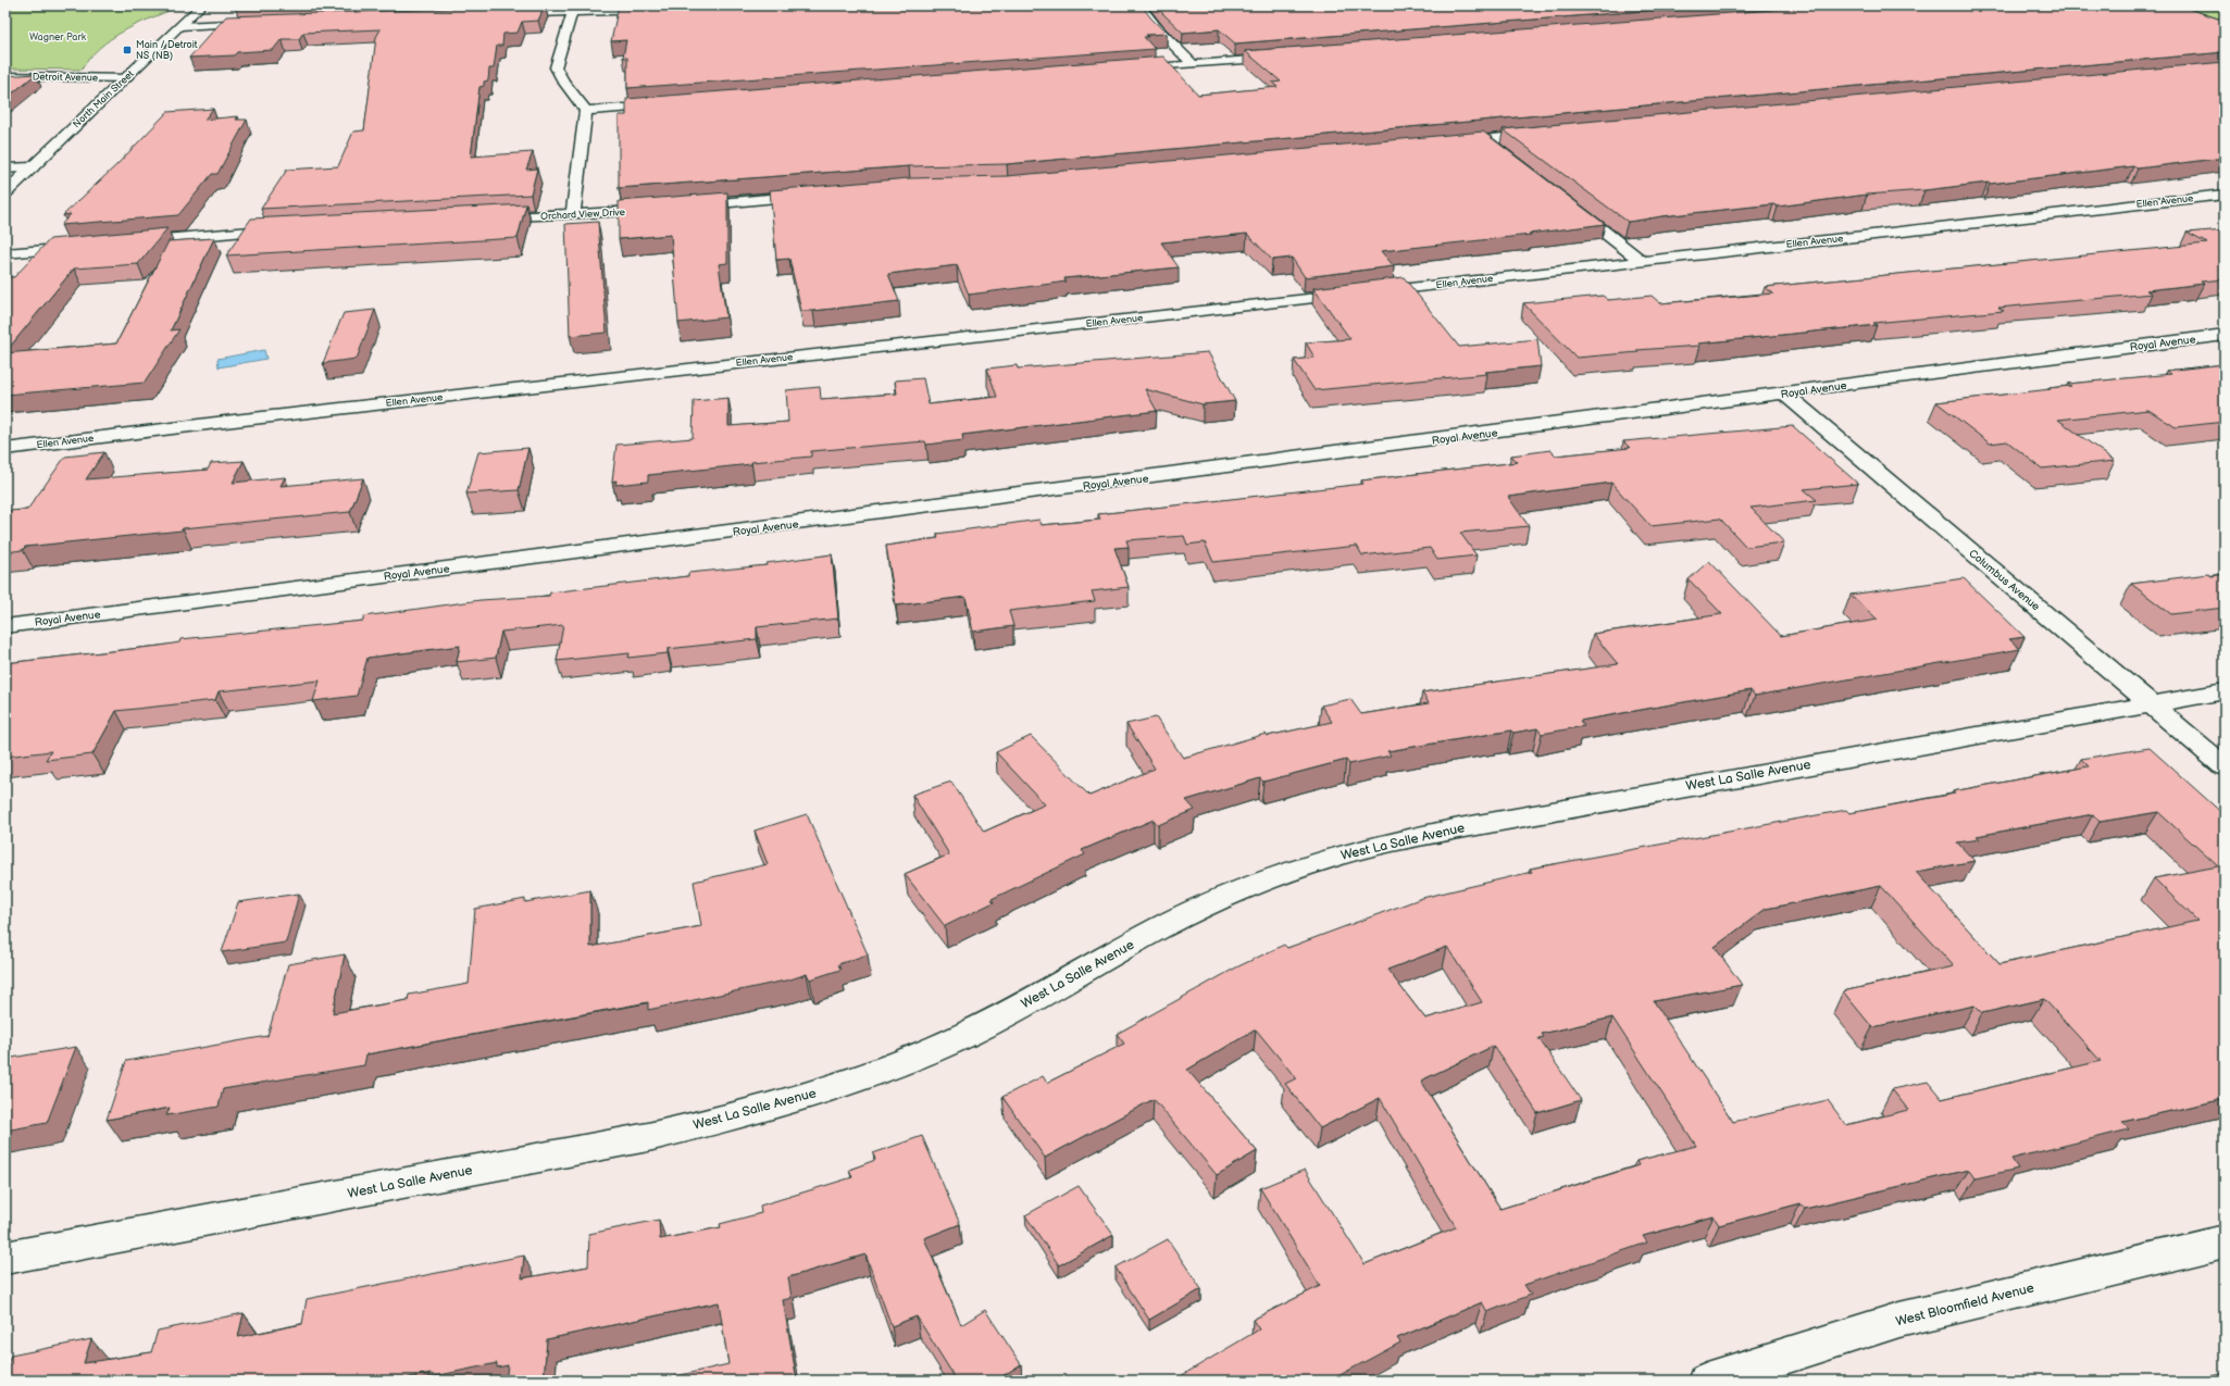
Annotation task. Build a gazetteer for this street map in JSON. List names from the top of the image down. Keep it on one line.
{"streets":{"street":["Detroit Avenue","North Main Street","Ellen Avenue","Orchard View Drive","Royal Avenue","Columbus Avenue","West La Salle Avenue","West Bloomfield Avenue"]},"crossings":[["Detroit Avenue","North Main Street"],["Royal Avenue","Columbus Avenue"],["Columbus Avenue","West La Salle Avenue"]],"parks":["Wagner Park"],"places":{"transit":["Main / Detroit NS (NB)"]}}
